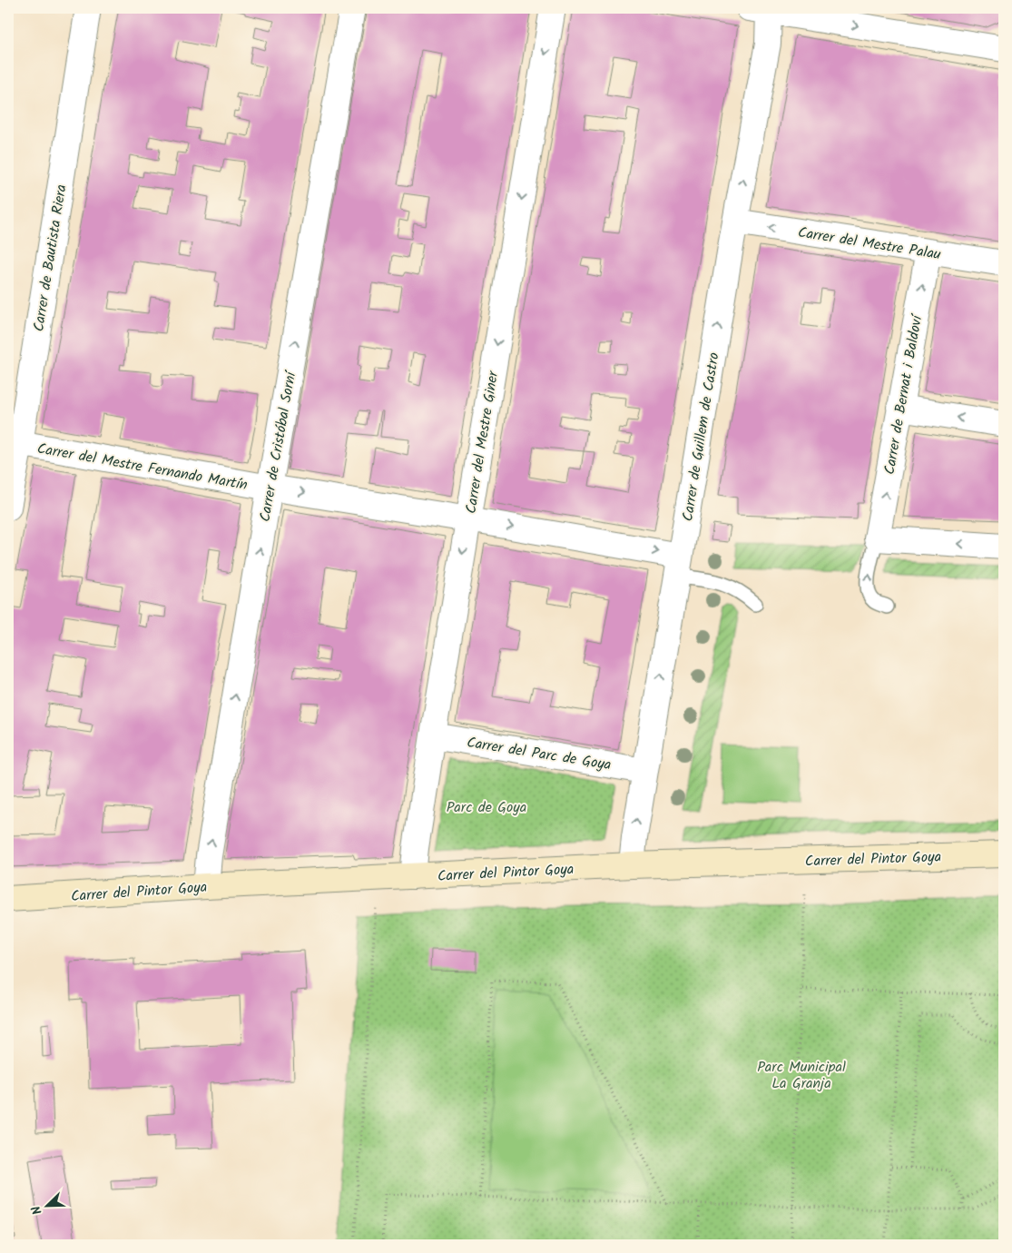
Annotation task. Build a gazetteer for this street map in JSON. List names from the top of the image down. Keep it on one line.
{"streets":{"street":["Carrer del Mestre Palau","Carrer de Bautista Riera","Carrer de Bernat i Baldoví","Carrer de Guillem de Castro","Carrer del Mestre Giner","Carrer de Cristóbal Sorní","Carrer del Mestre Fernando Martín","Carrer del Parc de Goya","Carrer del Pintor Goya"]},"crossings":[["Carrer del Mestre Palau","Carrer de Bernat i Baldoví"],["Carrer del Mestre Palau","Carrer de Guillem de Castro"],["Carrer de Bautista Riera","Carrer del Mestre Fernando Martín"],["Carrer de Guillem de Castro","Carrer del Mestre Fernando Martín"],["Carrer de Guillem de Castro","Carrer del Parc de Goya"],["Carrer de Guillem de Castro","Carrer del Pintor Goya"],["Carrer del Mestre Giner","Carrer del Mestre Fernando Martín"],["Carrer del Mestre Giner","Carrer del Parc de Goya"],["Carrer del Mestre Giner","Carrer del Pintor Goya"],["Carrer de Cristóbal Sorní","Carrer del Mestre Fernando Martín"],["Carrer de Cristóbal Sorní","Carrer del Pintor Goya"]],"one_way":["Carrer de Bernat i Baldoví","Carrer de Guillem de Castro","Carrer del Mestre Giner","Carrer de Cristóbal Sorní","Carrer del Mestre Fernando Martín"],"parks":["Parc de Goya","Parc Municipal La Granja"],"north":"bottom left"}
